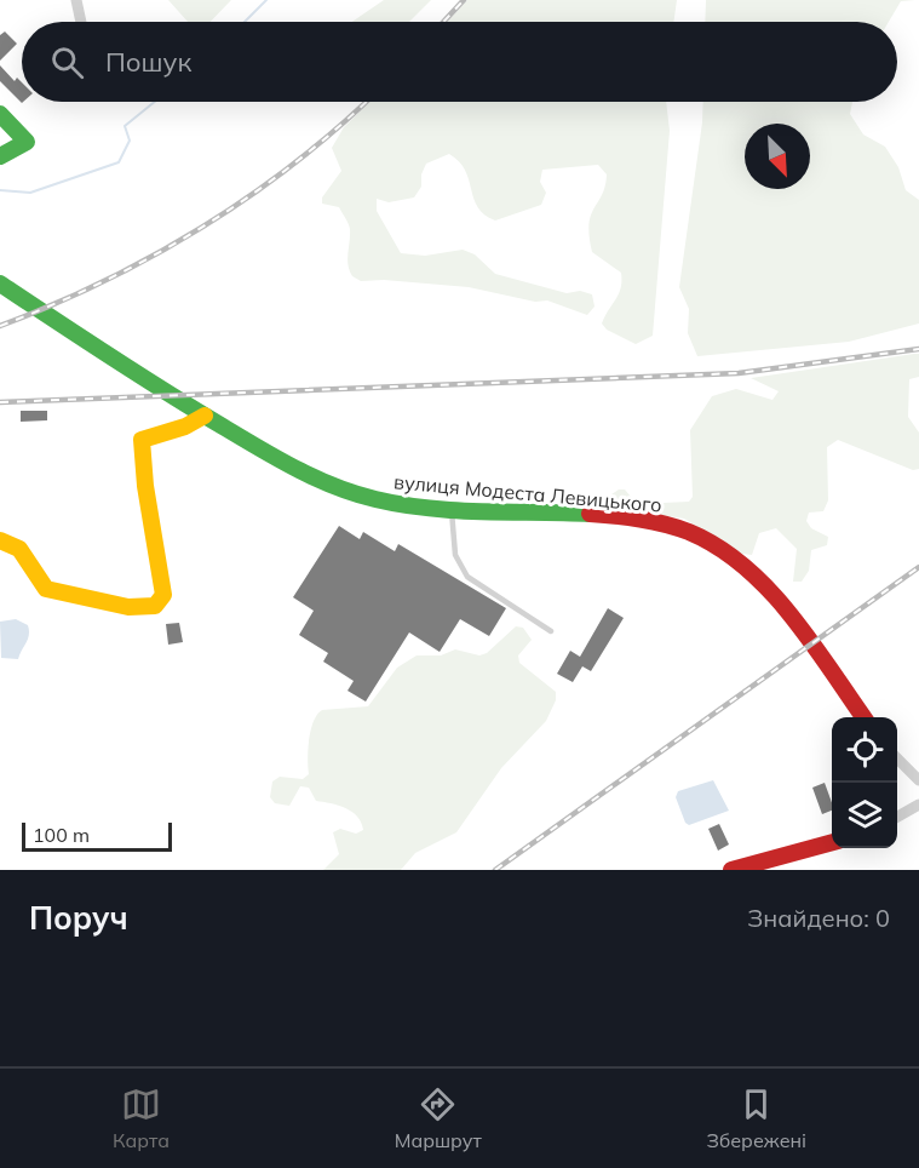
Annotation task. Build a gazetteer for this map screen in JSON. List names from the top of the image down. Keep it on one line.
{"streets":{"street":["вулиця Модеста Левицького"]},"scale_bar":"100 m","north":"bottom right","page":{"search":"Пошук","scale":"100 m","heading":["Поруч","Знайдено: 0"],"nav":["Карта","Маршрут","Збережені"]}}
